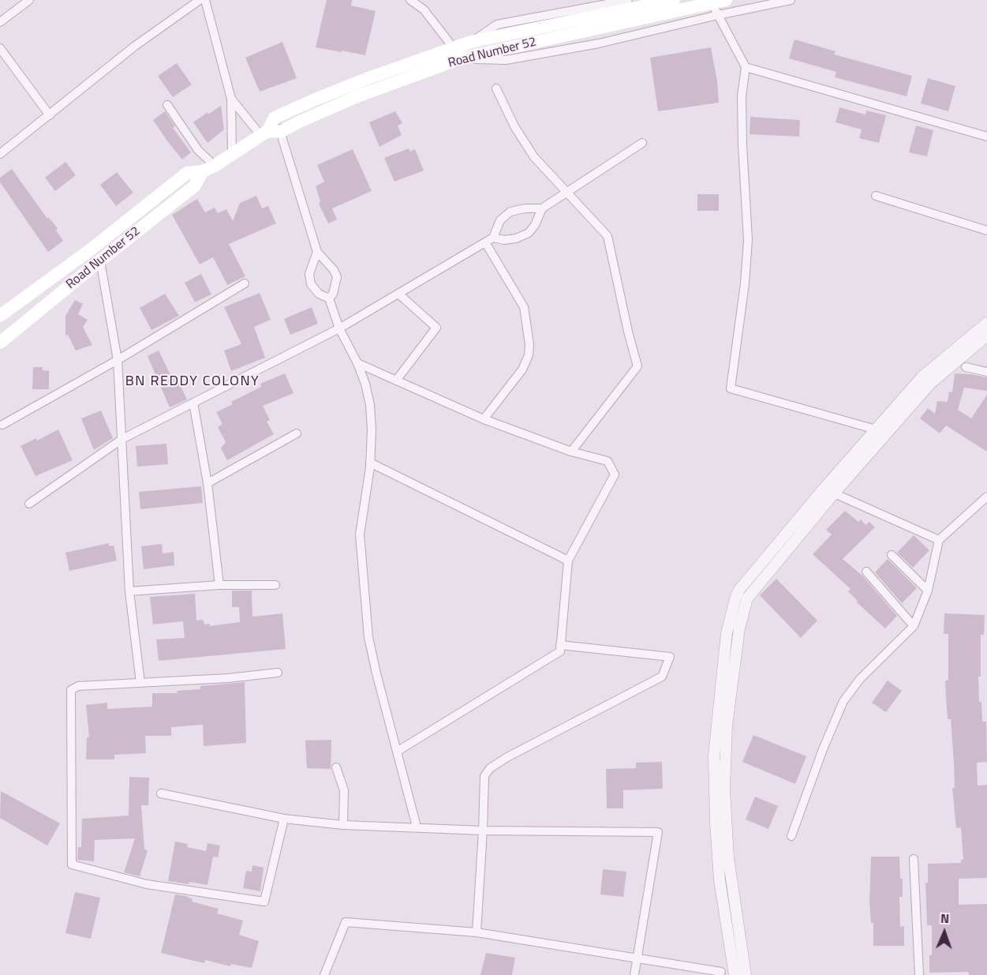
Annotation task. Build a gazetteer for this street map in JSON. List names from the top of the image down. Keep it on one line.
{"streets":{"main road":["Road Number 52"]},"districts":["BN REDDY COLONY"],"north":"top"}
